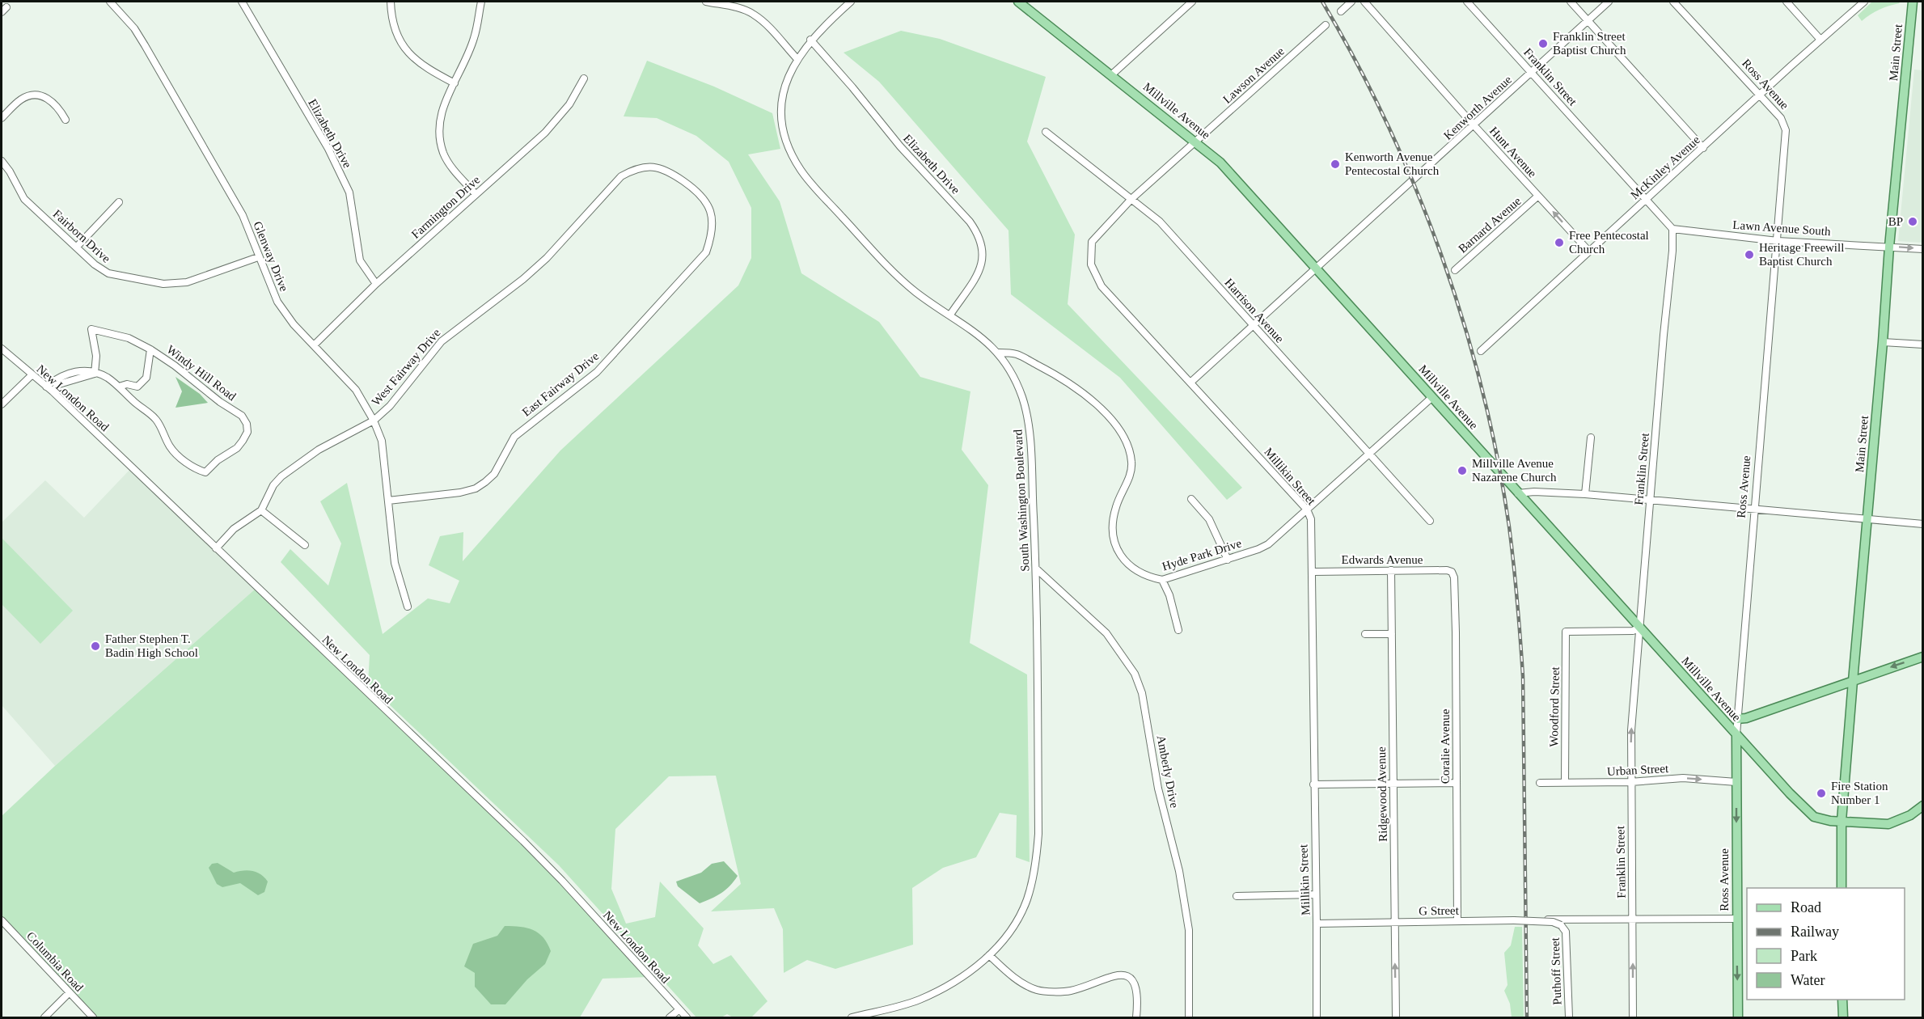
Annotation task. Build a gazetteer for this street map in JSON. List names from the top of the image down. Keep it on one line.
{"streets":{"main road":["Main Street","Ross Avenue","Millville Avenue"],"street":["Lawson Avenue","Franklin Street","Kenworth Avenue","Elizabeth Drive","Hunt Avenue","McKinley Avenue","Farmington Drive","Barnard Avenue","Lawn Avenue South","Fairborn Drive","Glenway Drive","Harrison Avenue","West Fairway Drive","Windy Hill Road","East Fairway Drive","New London Road","Millikin Street","South Washington Boulevard","Hyde Park Drive","Edwards Avenue","Woodford Street","Coralie Avenue","Urban Street","Amberly Drive","Ridgewood Avenue","G Street","Columbia Road","Puthoff Street"]},"crossings":[["Main Street","Millville Avenue"],["Main Street","Lawn Avenue South"],["Lawson Avenue","Millville Avenue"],["Lawson Avenue","Millikin Street"],["Franklin Street","Kenworth Avenue"],["Franklin Street","Millville Avenue"],["Franklin Street","McKinley Avenue"],["Franklin Street","Lawn Avenue South"],["Franklin Street","Woodford Street"],["Franklin Street","Urban Street"],["Ross Avenue","Millville Avenue"],["Ross Avenue","McKinley Avenue"],["Ross Avenue","Lawn Avenue South"],["Ross Avenue","Urban Street"],["Kenworth Avenue","Millville Avenue"],["Kenworth Avenue","Hunt Avenue"],["Kenworth Avenue","Harrison Avenue"],["Kenworth Avenue","Millikin Street"],["Millville Avenue","Millikin Street"],["Millville Avenue","Hyde Park Drive"],["Millville Avenue","Woodford Street"],["Elizabeth Drive","Farmington Drive"],["Elizabeth Drive","South Washington Boulevard"],["Hunt Avenue","McKinley Avenue"],["Hunt Avenue","Barnard Avenue"],["Farmington Drive","Glenway Drive"],["Fairborn Drive","Glenway Drive"],["Glenway Drive","West Fairway Drive"],["Glenway Drive","East Fairway Drive"],["Harrison Avenue","Millikin Street"],["Harrison Avenue","Hyde Park Drive"],["West Fairway Drive","East Fairway Drive"],["West Fairway Drive","New London Road"],["Millikin Street","Hyde Park Drive"],["Millikin Street","Edwards Avenue"],["Millikin Street","G Street"],["South Washington Boulevard","Hyde Park Drive"],["South Washington Boulevard","Amberly Drive"],["Edwards Avenue","Coralie Avenue"],["Edwards Avenue","Ridgewood Avenue"],["Woodford Street","Urban Street"],["Coralie Avenue","G Street"],["Ridgewood Avenue","G Street"],["G Street","Puthoff Street"]],"one_way":["Urban Street"],"places":["Franklin Street Baptist Church","Kenworth Avenue Pentecostal Church","BP","Free Pentecostal Church","Heritage Freewill Baptist Church","Millville Avenue Nazarene Church","Father Stephen T. Badin High School","Fire Station Number 1"],"legend":["Road","Railway","Park","Water"]}
